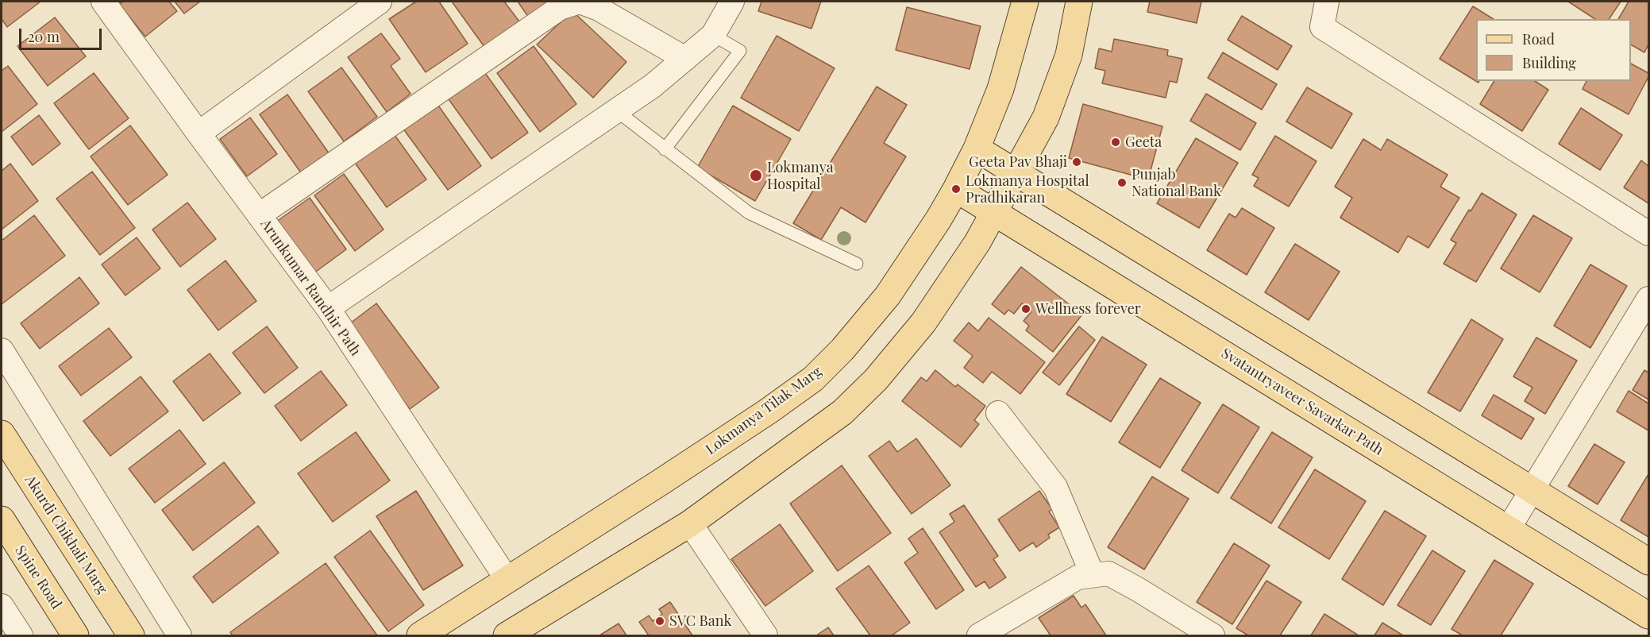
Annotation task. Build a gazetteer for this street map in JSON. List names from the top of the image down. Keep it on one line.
{"streets":{"main road":["Svatantryaveer Savarkar Path","Lokmanya Tilak Marg","Akurdi Chikhali Marg","Spine Road"],"street":["Arunkumar Randhir Path"]},"crossings":[["Arunkumar Randhir Path","Lokmanya Tilak Marg"],["Svatantryaveer Savarkar Path","Lokmanya Tilak Marg"]],"places":["Geeta","Geeta Pav Bhaji","Lokmanya Hospital","Punjab National Bank","Lokmanya Hospital Pradhikaran","Wellness forever","SVC Bank"],"legend":["Road","Building"],"scale_bar":"20 m"}
